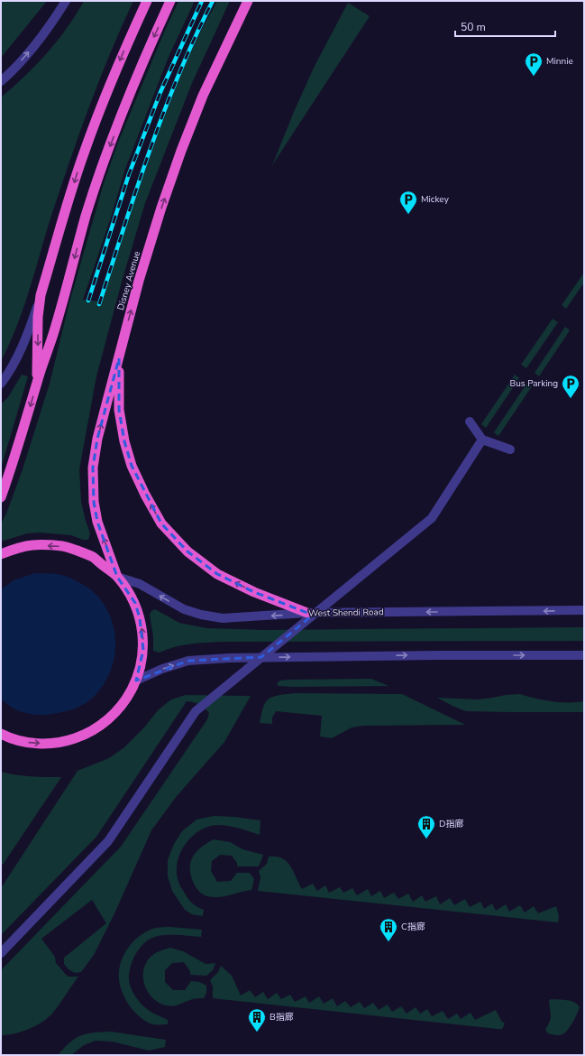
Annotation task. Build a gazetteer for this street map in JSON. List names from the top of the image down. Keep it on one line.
{"streets":{"highway":["Disney Avenue"],"street":["West Shendi Road"]},"crossings":[["Disney Avenue","West Shendi Road"]],"places":{"parking":["Minnie","Mickey","Bus Parking"],"building":["D指廊","C指廊","B指廊"]},"scale_bar":"50 m"}
